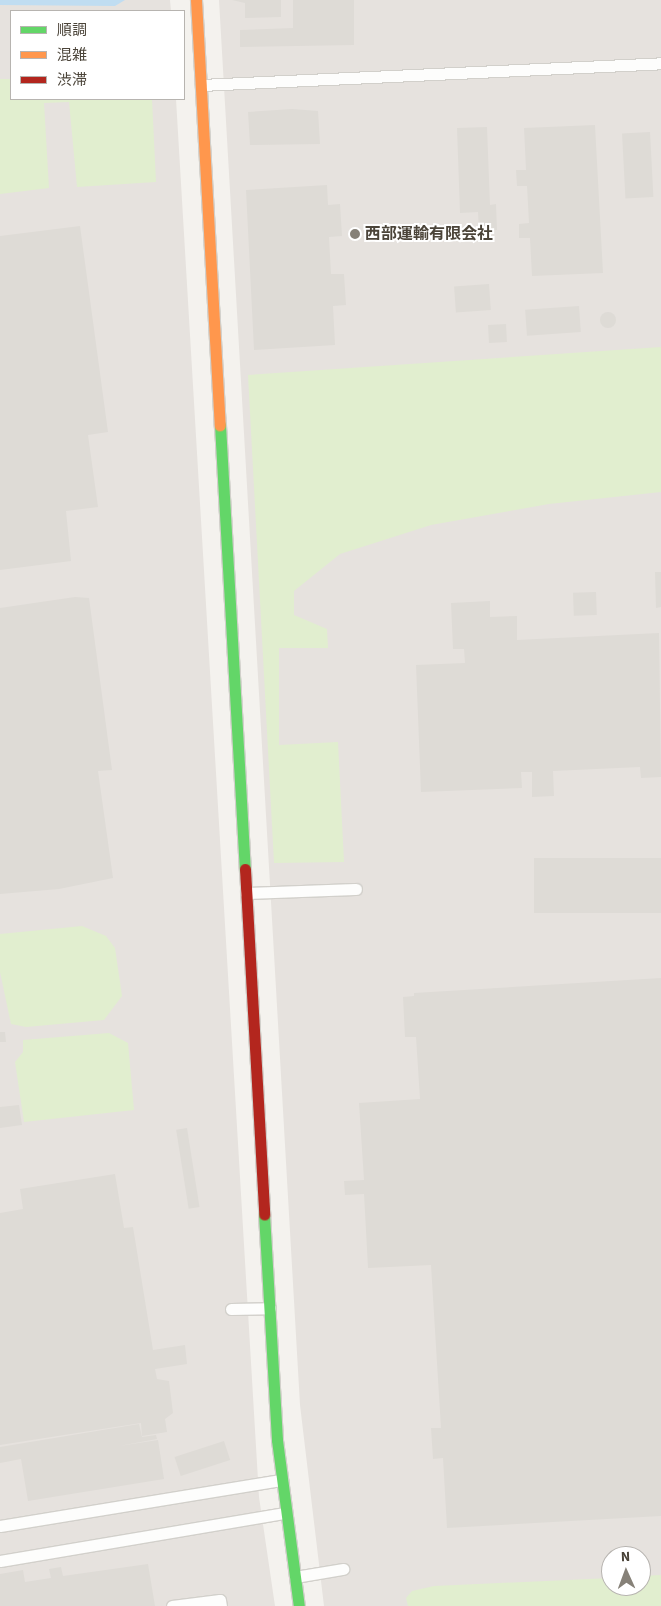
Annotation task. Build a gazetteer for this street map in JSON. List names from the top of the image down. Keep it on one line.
{"places":["西部運輸有限会社"],"legend":["順調","混雑","渋滞"],"north":"top"}
